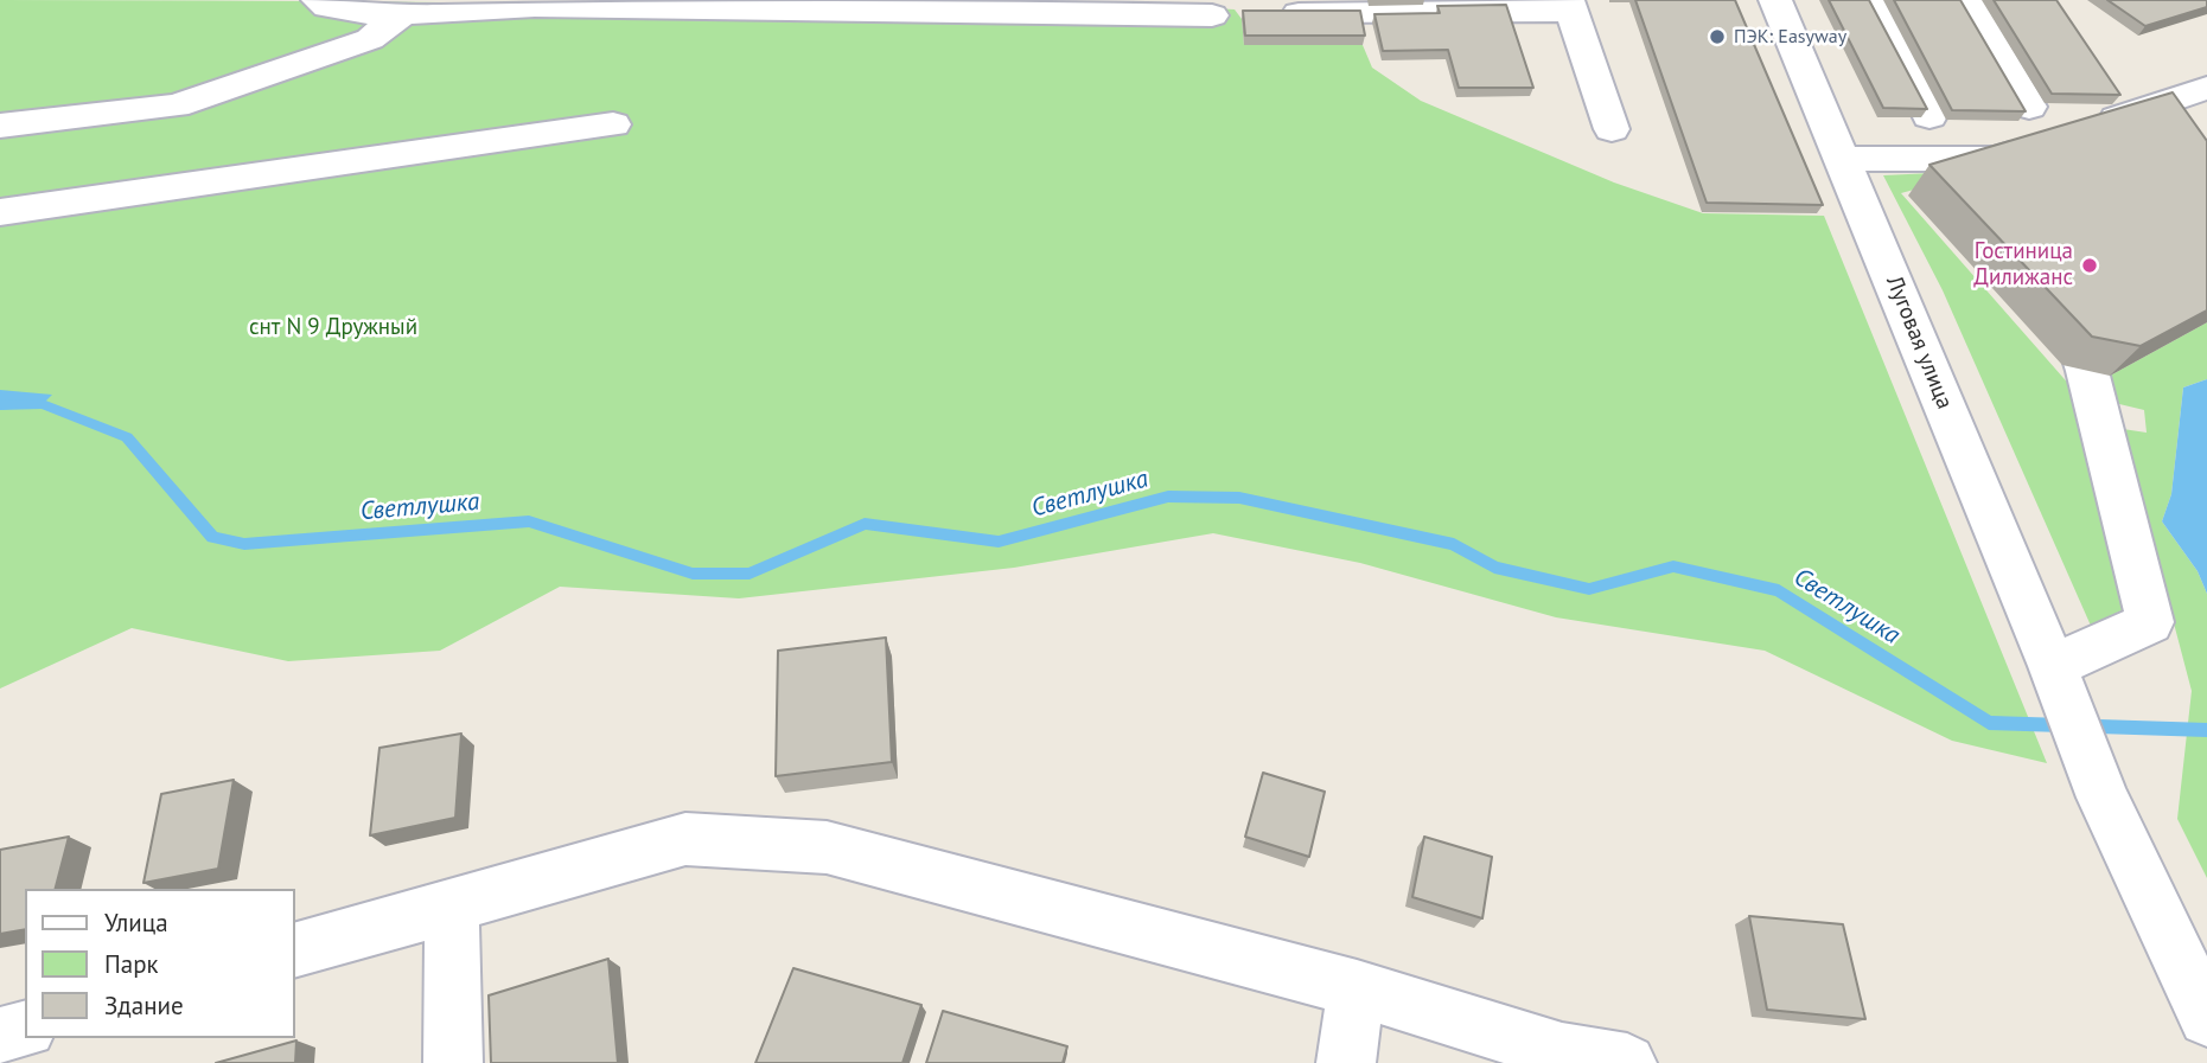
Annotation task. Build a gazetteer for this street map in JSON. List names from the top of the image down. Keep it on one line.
{"streets":{"street":["Луговая улица"]},"water":["Светлушка"],"parks":["снт N 9 Дружный"],"places":["ПЭК: Easyway","Гостиница Дилижанс"],"legend":["Улица","Парк","Здание"]}
